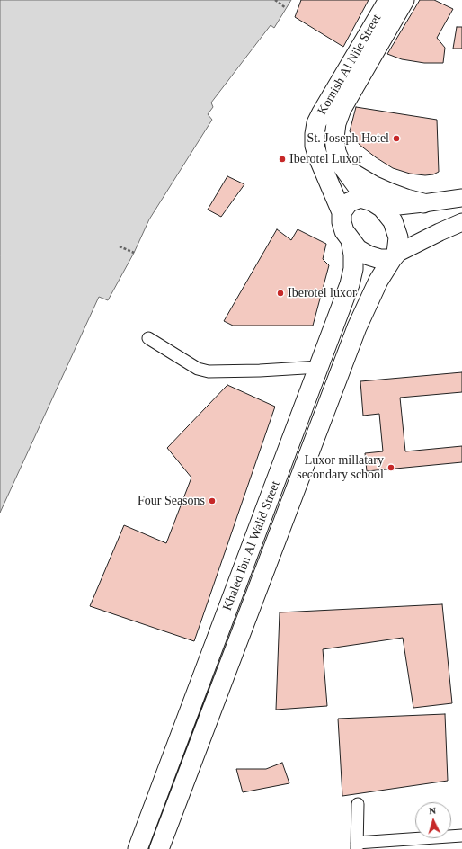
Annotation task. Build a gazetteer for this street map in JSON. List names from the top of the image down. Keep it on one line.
{"streets":{"main road":["Kornish Al Nile Street","Khaled Ibn Al Walid Street"]},"crossings":[["Kornish Al Nile Street","Khaled Ibn Al Walid Street"]],"places":["St. Joseph Hotel","Iberotel Luxor","Iberotel luxor","Luxor millatary secondary school","Four Seasons"],"north":"top"}
